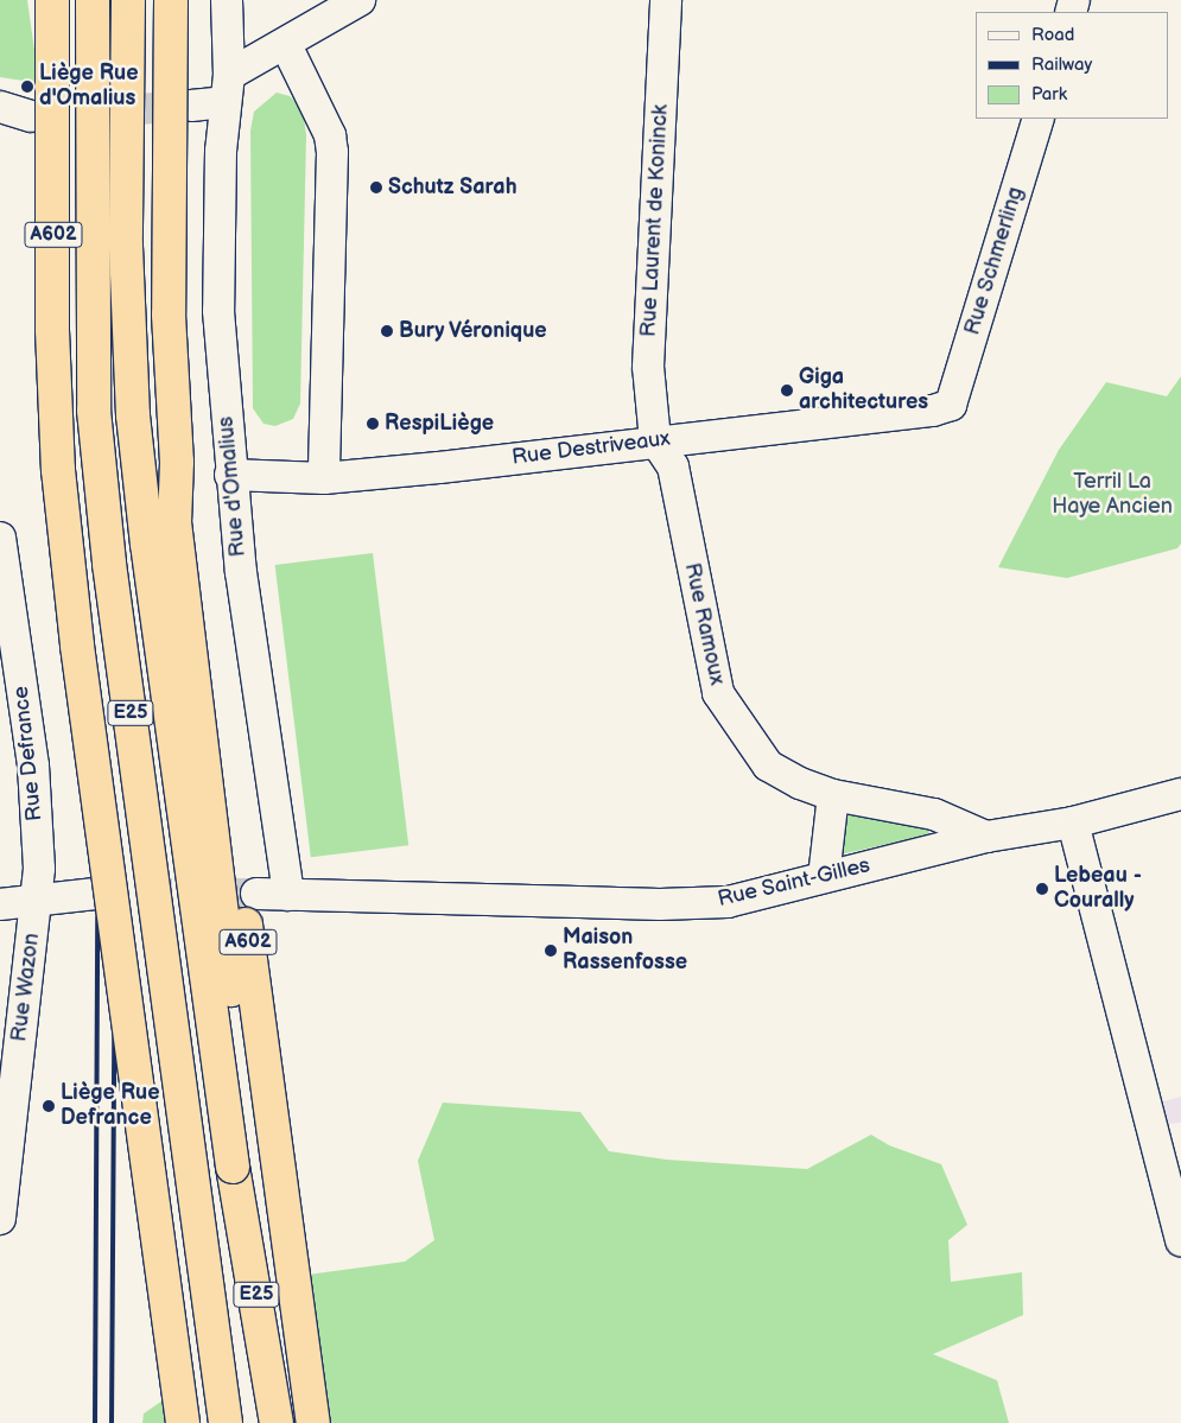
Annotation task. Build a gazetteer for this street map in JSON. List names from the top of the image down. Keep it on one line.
{"streets":{"highway":["A602","E25"],"street":["Rue Laurent de Koninck","Rue Schmerling","Rue Destriveaux","Rue d'Omalius","Rue Ramoux","Rue Defrance","Rue Saint-Gilles","Rue Wazon"]},"crossings":[["Rue Laurent de Koninck","Rue Destriveaux"],["Rue Laurent de Koninck","Rue Ramoux"],["A602","E25"],["Rue Schmerling","Rue Destriveaux"],["Rue Destriveaux","Rue d'Omalius"],["Rue Destriveaux","Rue Ramoux"],["Rue d'Omalius","Rue Saint-Gilles"],["Rue Ramoux","Rue Saint-Gilles"],["Rue Defrance","Rue Wazon"]],"parks":["Terril La Haye Ancien"],"places":["Liège Rue d'Omalius","Schutz Sarah","Bury Véronique","Giga architectures","RespiLiège","Lebeau - Courally","Maison Rassenfosse","Liège Rue Defrance"],"legend":["Road","Railway","Park"]}
